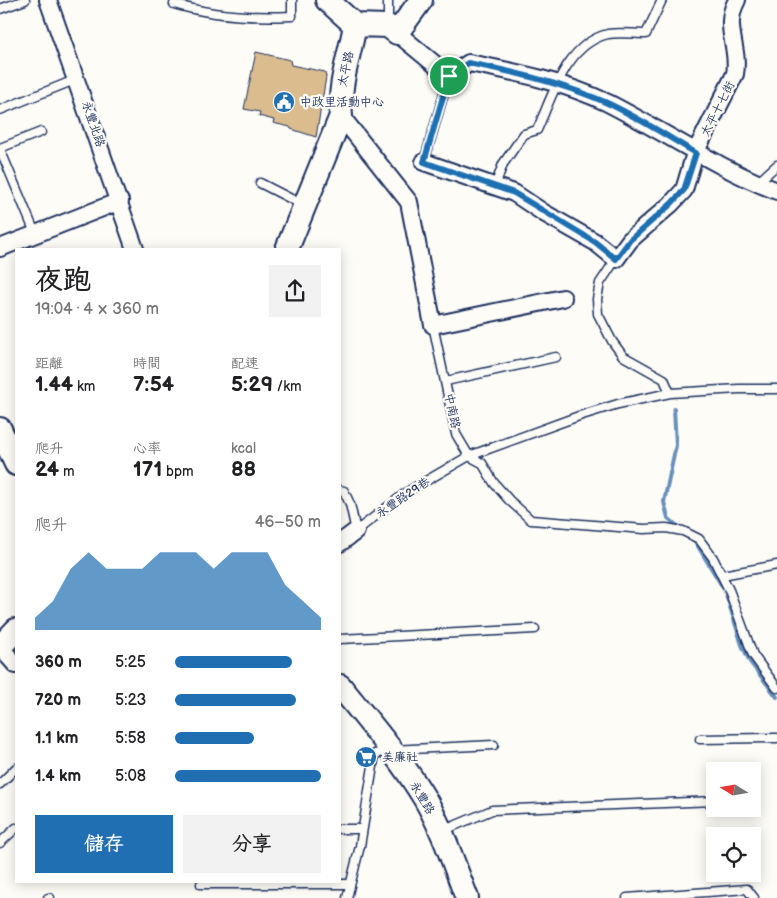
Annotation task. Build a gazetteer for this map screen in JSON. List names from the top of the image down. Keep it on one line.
{"streets":{"street":["太平路","太平十七街","永豐北路","中南路","永豐路29巷","永豐路"]},"crossings":[["太平路","中南路"],["太平十七街","永豐路29巷"],["中南路","永豐路29巷"]],"places":{"public building":["中政里活動中心"],"supermarket":["美廉社"]},"north":"left","page":{"heading":["夜跑","19:04 · 4 × 360 m"],"stats":[["距離","1.44 km"],["時間","7:54"],["配速","5:29 /km"],["爬升","24 m"],["心率","171 bpm"],["kcal","88"]],"chart":["爬升","46–50 m"],"list":[{"name":"360 m","note":"5:25"},{"name":"720 m","note":"5:23"},{"name":"1.1 km","note":"5:58"},{"name":"1.4 km","note":"5:08"}],"buttons":["儲存","分享"]}}
